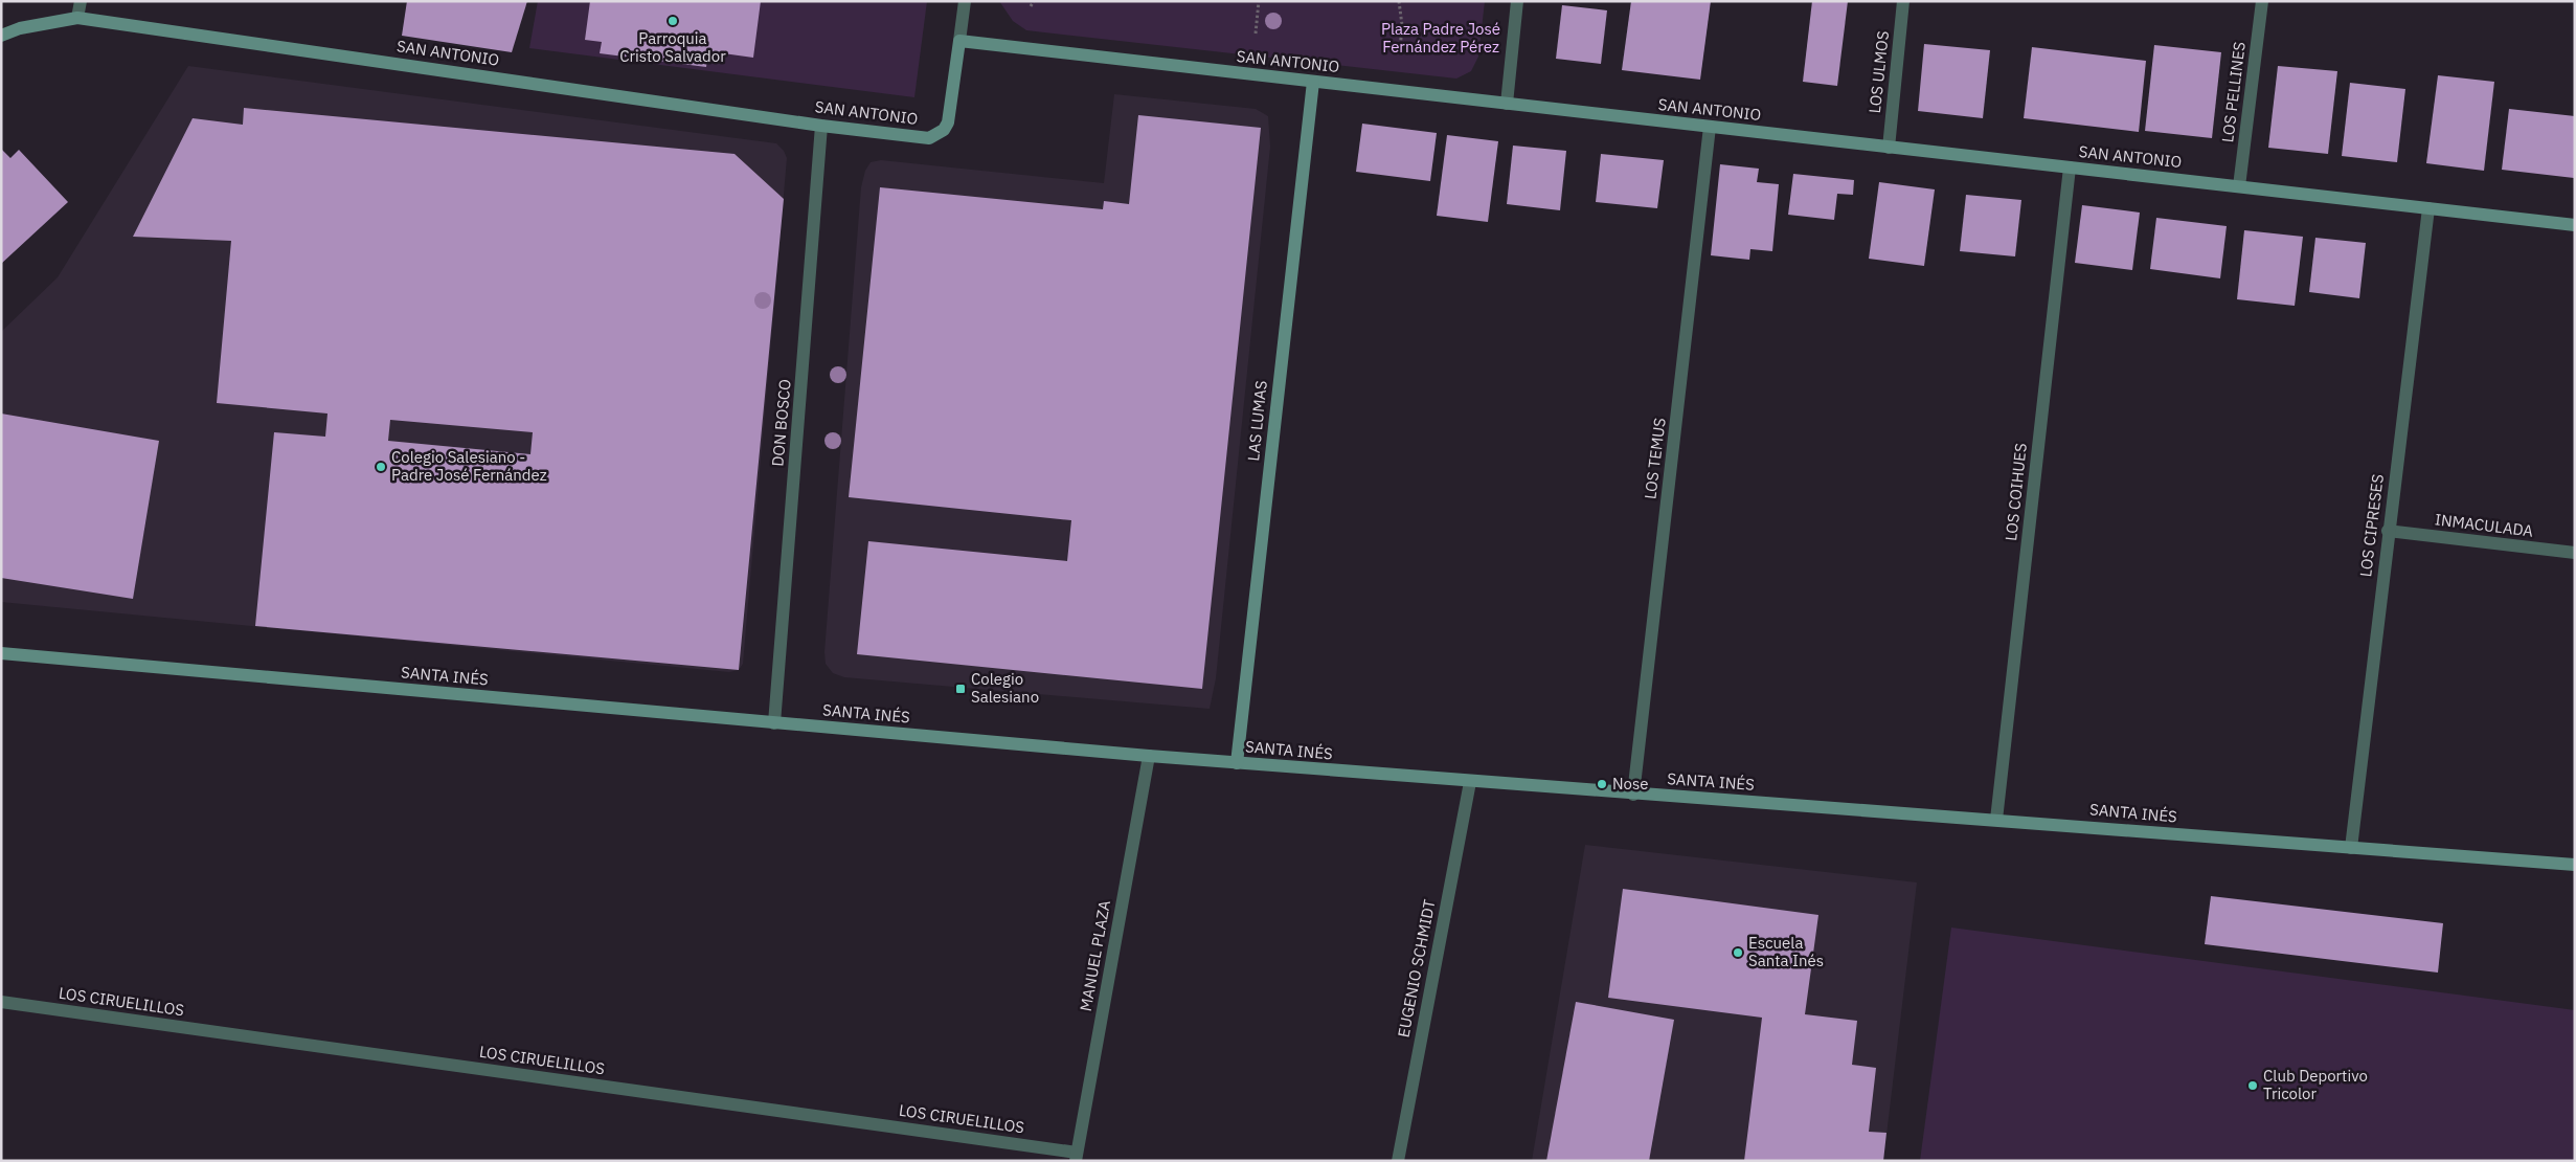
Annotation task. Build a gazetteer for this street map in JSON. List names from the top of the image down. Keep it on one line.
{"streets":{"main road":["SAN ANTONIO","LAS LUMAS","SANTA INÉS"],"street":["LOS ULMOS","LOS PELLINES","DON BOSCO","LOS TEMUS","LOS COIHUES","LOS CIPRESES","INMACULADA","MANUEL PLAZA","EUGENIO SCHMIDT","LOS CIRUELILLOS"]},"crossings":[["SAN ANTONIO","LOS ULMOS"],["SAN ANTONIO","LOS PELLINES"],["SAN ANTONIO","LAS LUMAS"],["SAN ANTONIO","DON BOSCO"],["SAN ANTONIO","LOS TEMUS"],["SAN ANTONIO","LOS COIHUES"],["SAN ANTONIO","LOS CIPRESES"],["LAS LUMAS","SANTA INÉS"],["DON BOSCO","SANTA INÉS"],["LOS TEMUS","SANTA INÉS"],["LOS COIHUES","SANTA INÉS"],["LOS CIPRESES","INMACULADA"],["LOS CIPRESES","SANTA INÉS"],["SANTA INÉS","MANUEL PLAZA"],["SANTA INÉS","EUGENIO SCHMIDT"],["MANUEL PLAZA","LOS CIRUELILLOS"]],"parks":["Plaza Padre José Fernández Pérez"],"places":{"other":["Parroquia Cristo Salvador","Colegio Salesiano - Padre José Fernández","Nose","Escuela Santa Inés","Club Deportivo Tricolor"],"transit":["Colegio Salesiano"]}}
